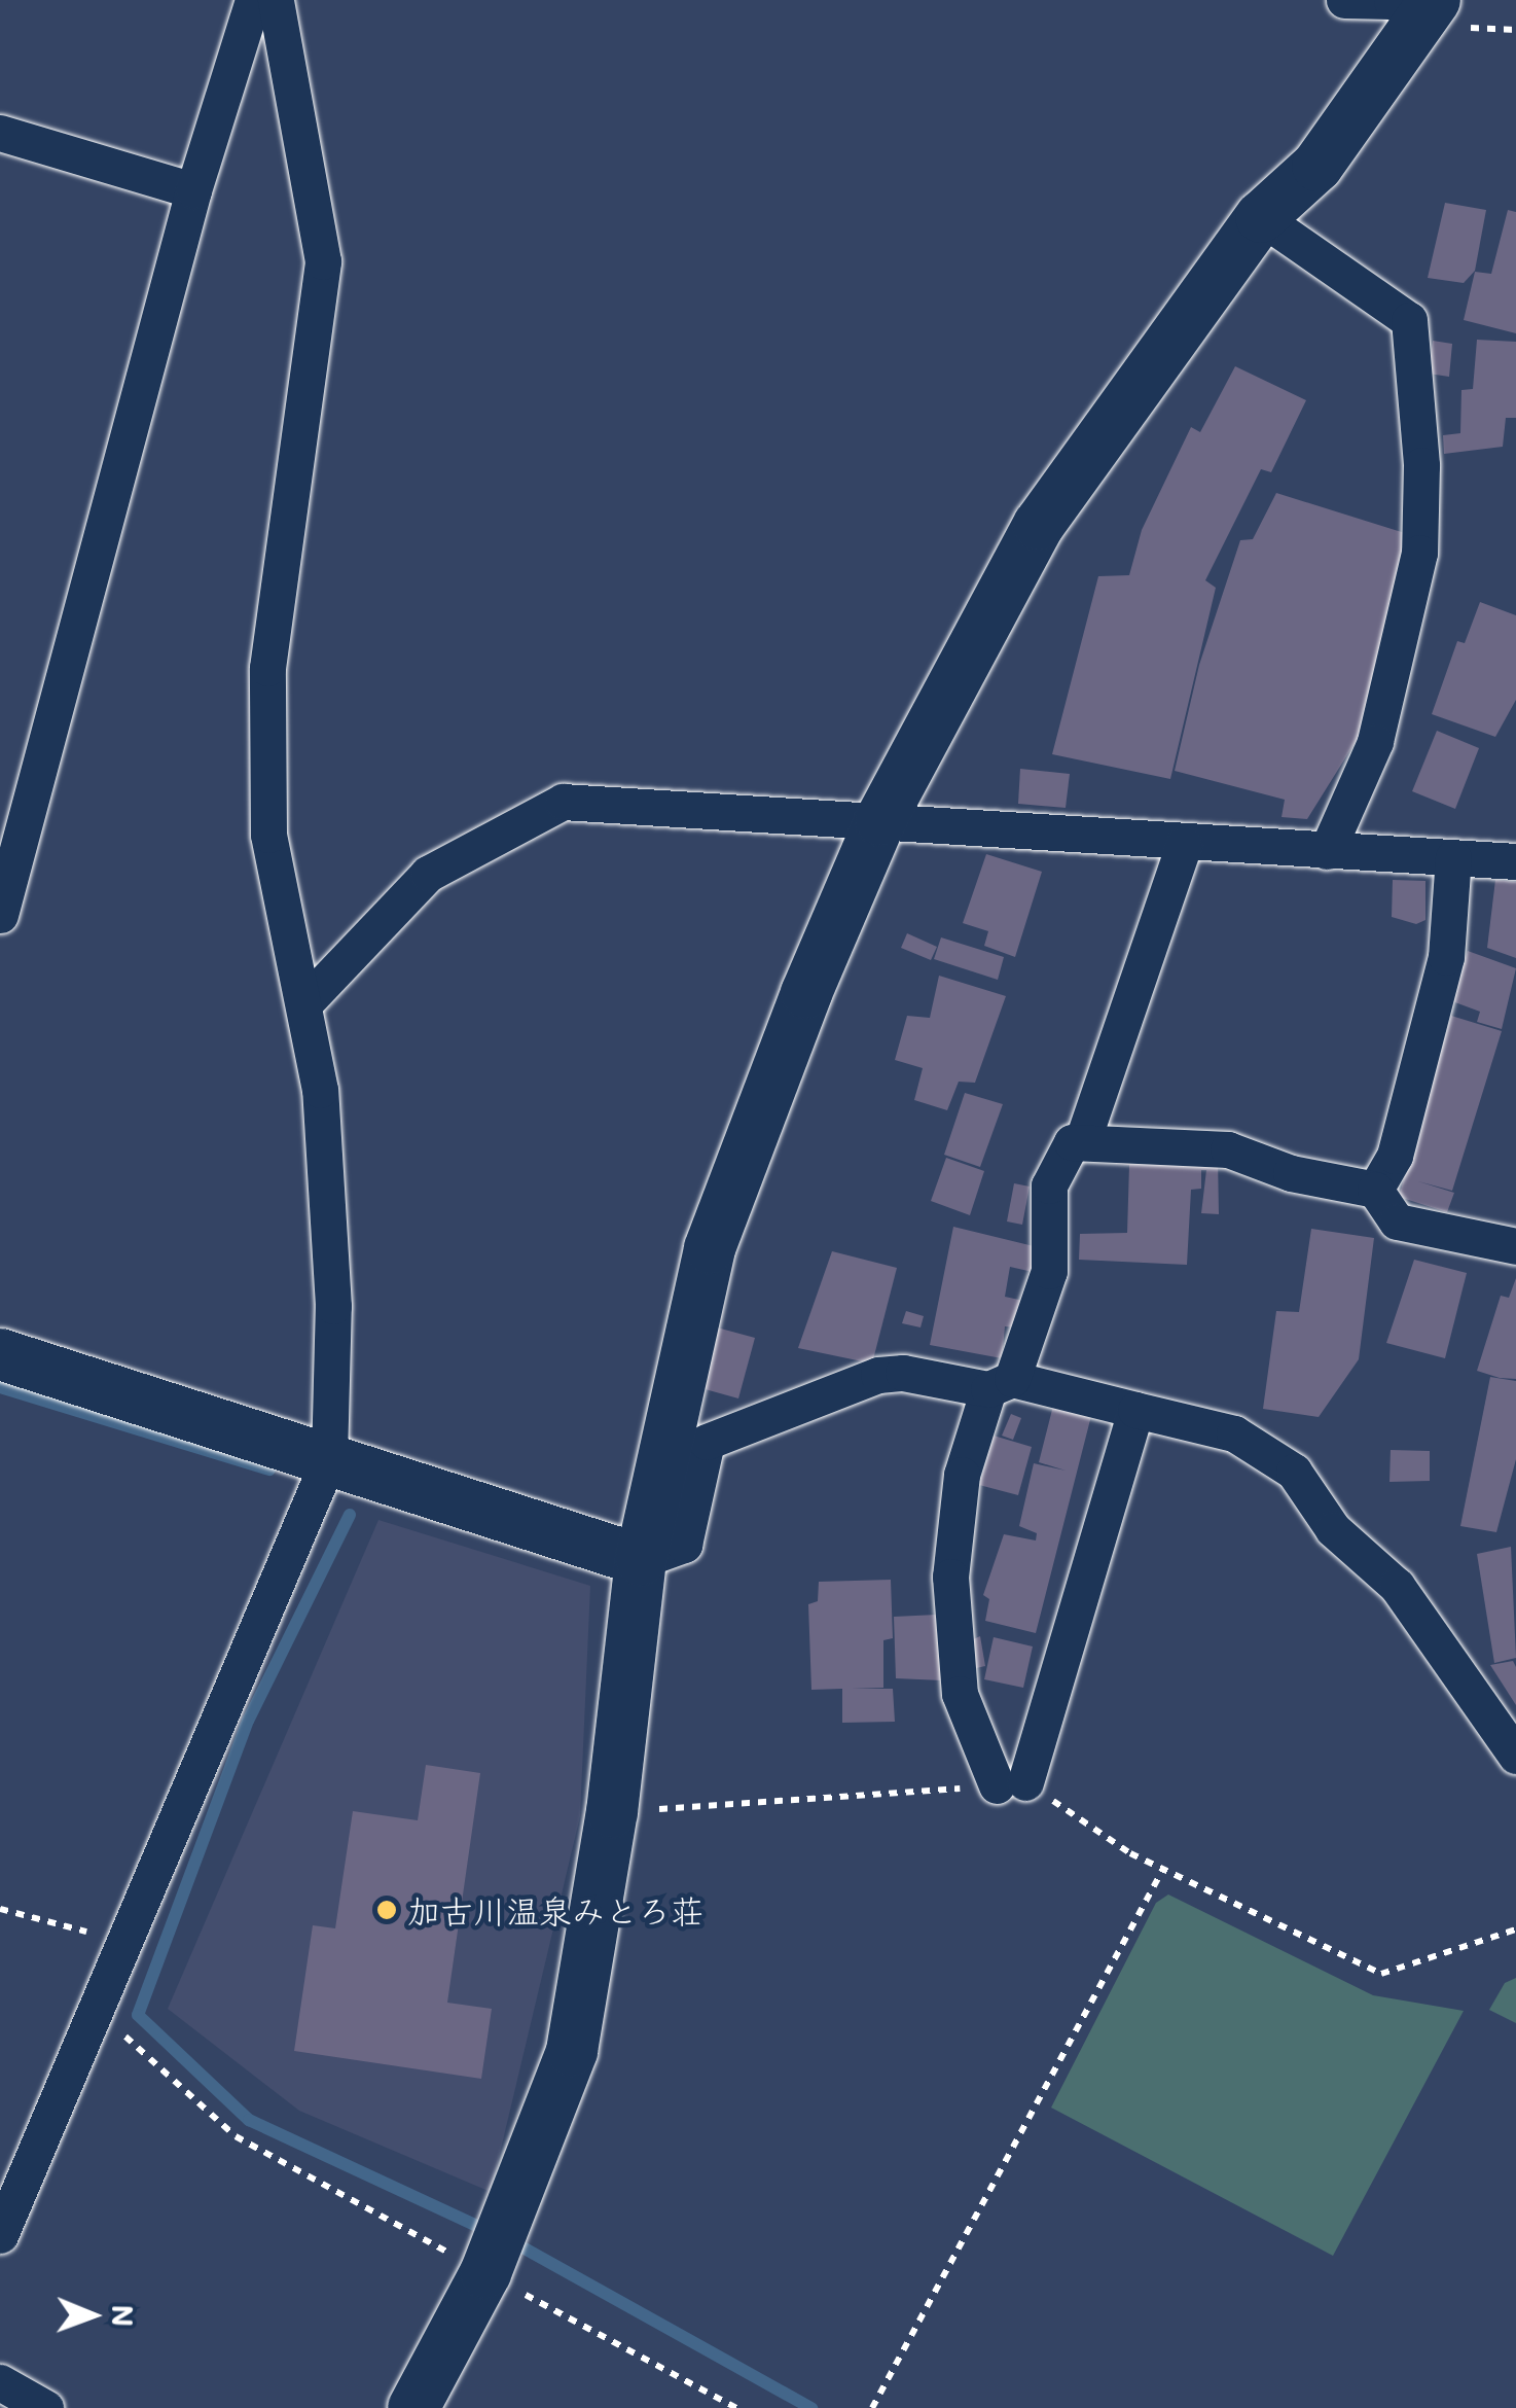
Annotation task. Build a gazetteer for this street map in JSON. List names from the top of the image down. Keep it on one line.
{"places":["加古川温泉みとろ荘"],"north":"right"}
